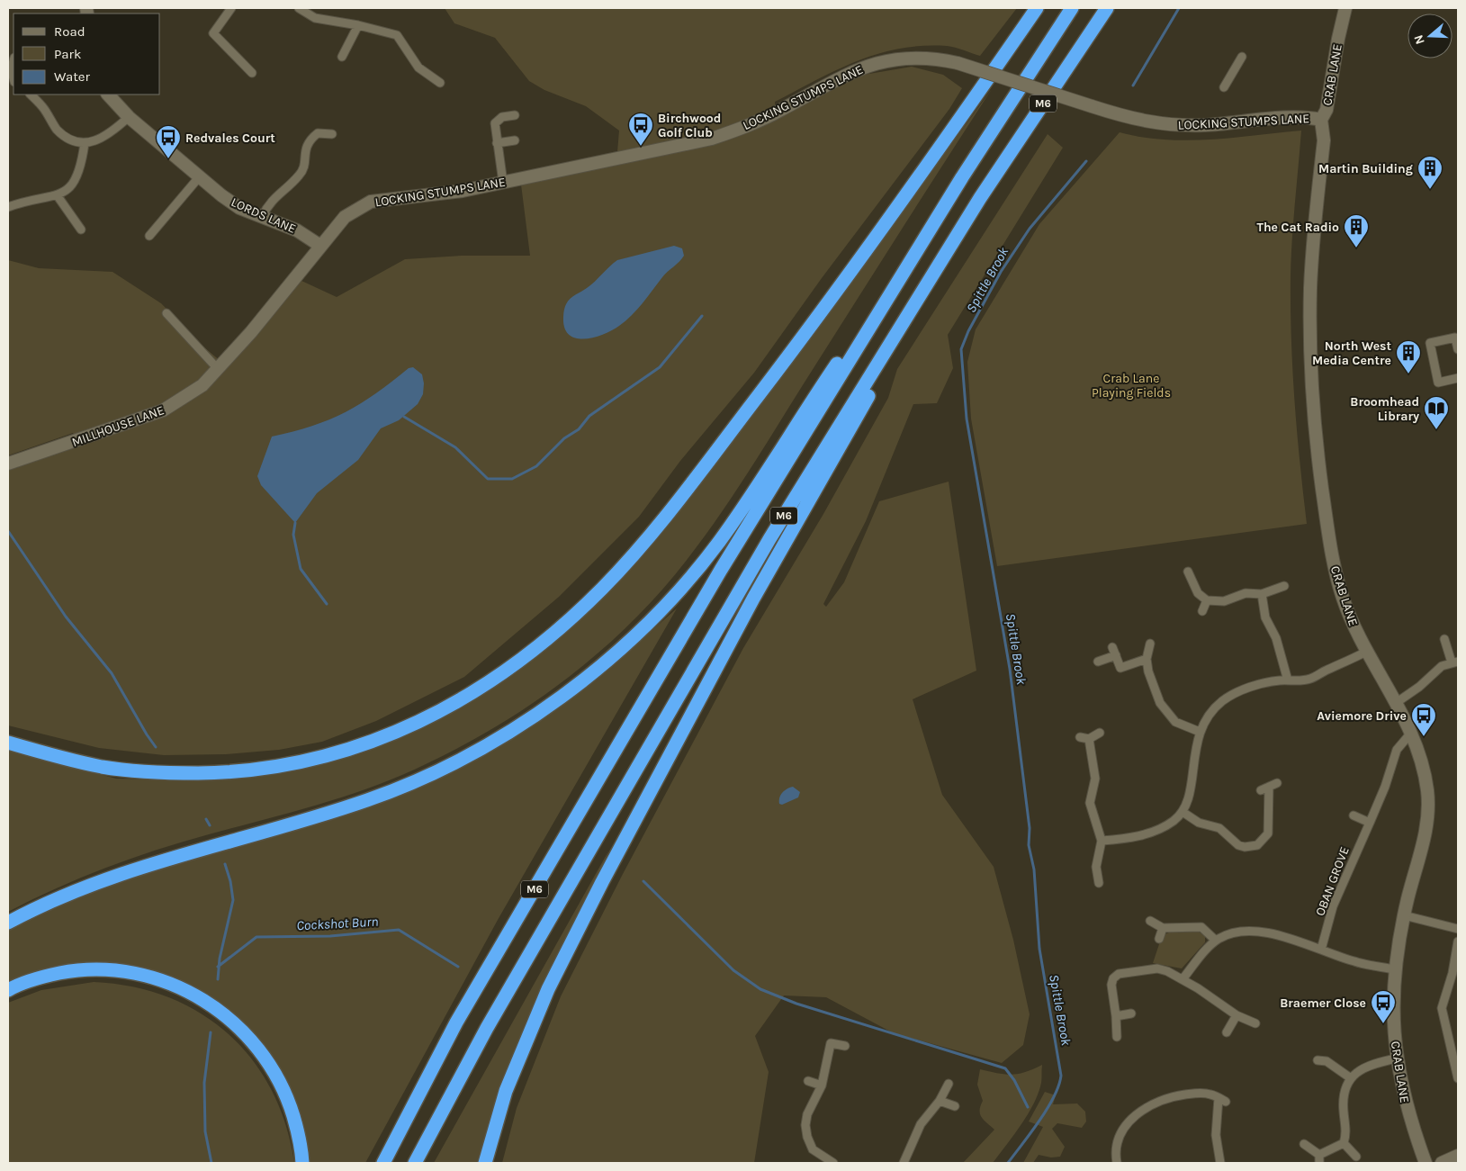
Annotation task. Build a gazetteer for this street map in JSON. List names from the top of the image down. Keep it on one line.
{"streets":{"highway":["M6"],"street":["CRAB LANE","LOCKING STUMPS LANE","LORDS LANE","MILLHOUSE LANE","OBAN GROVE"]},"crossings":[["CRAB LANE","LOCKING STUMPS LANE"],["CRAB LANE","OBAN GROVE"],["LOCKING STUMPS LANE","LORDS LANE"],["LOCKING STUMPS LANE","MILLHOUSE LANE"]],"water":["Spittle Brook","Cockshot Burn"],"parks":["Crab Lane Playing Fields"],"places":{"bus stop":["Birchwood Golf Club","Redvales Court","Aviemore Drive","Braemer Close"],"building":["Martin Building","The Cat Radio","North West Media Centre"],"library":["Broomhead Library"]},"legend":["Road","Park","Water"],"north":"left"}
